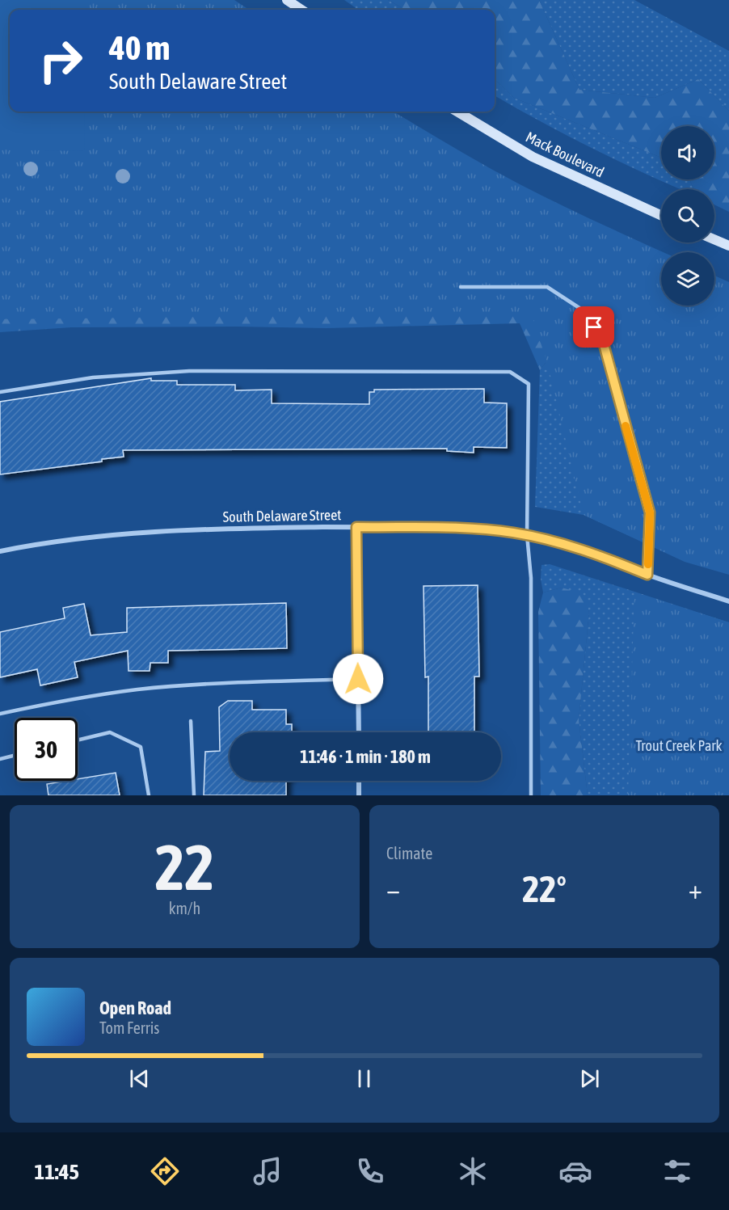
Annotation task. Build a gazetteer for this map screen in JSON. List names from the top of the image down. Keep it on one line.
{"streets":{"main road":["Mack Boulevard"],"street":["South Delaware Street"]},"parks":["Trout Creek Park"],"page":{"turn":["40 m","South Delaware Street"],"limit":"30","trip":"11:46 · 1 min · 180 m","tile":[["22","km/h"],"Climate"],"heat":["−","22°","+"],"song":["Open Road","Tom Ferris"],"tabs":"11:45"}}
